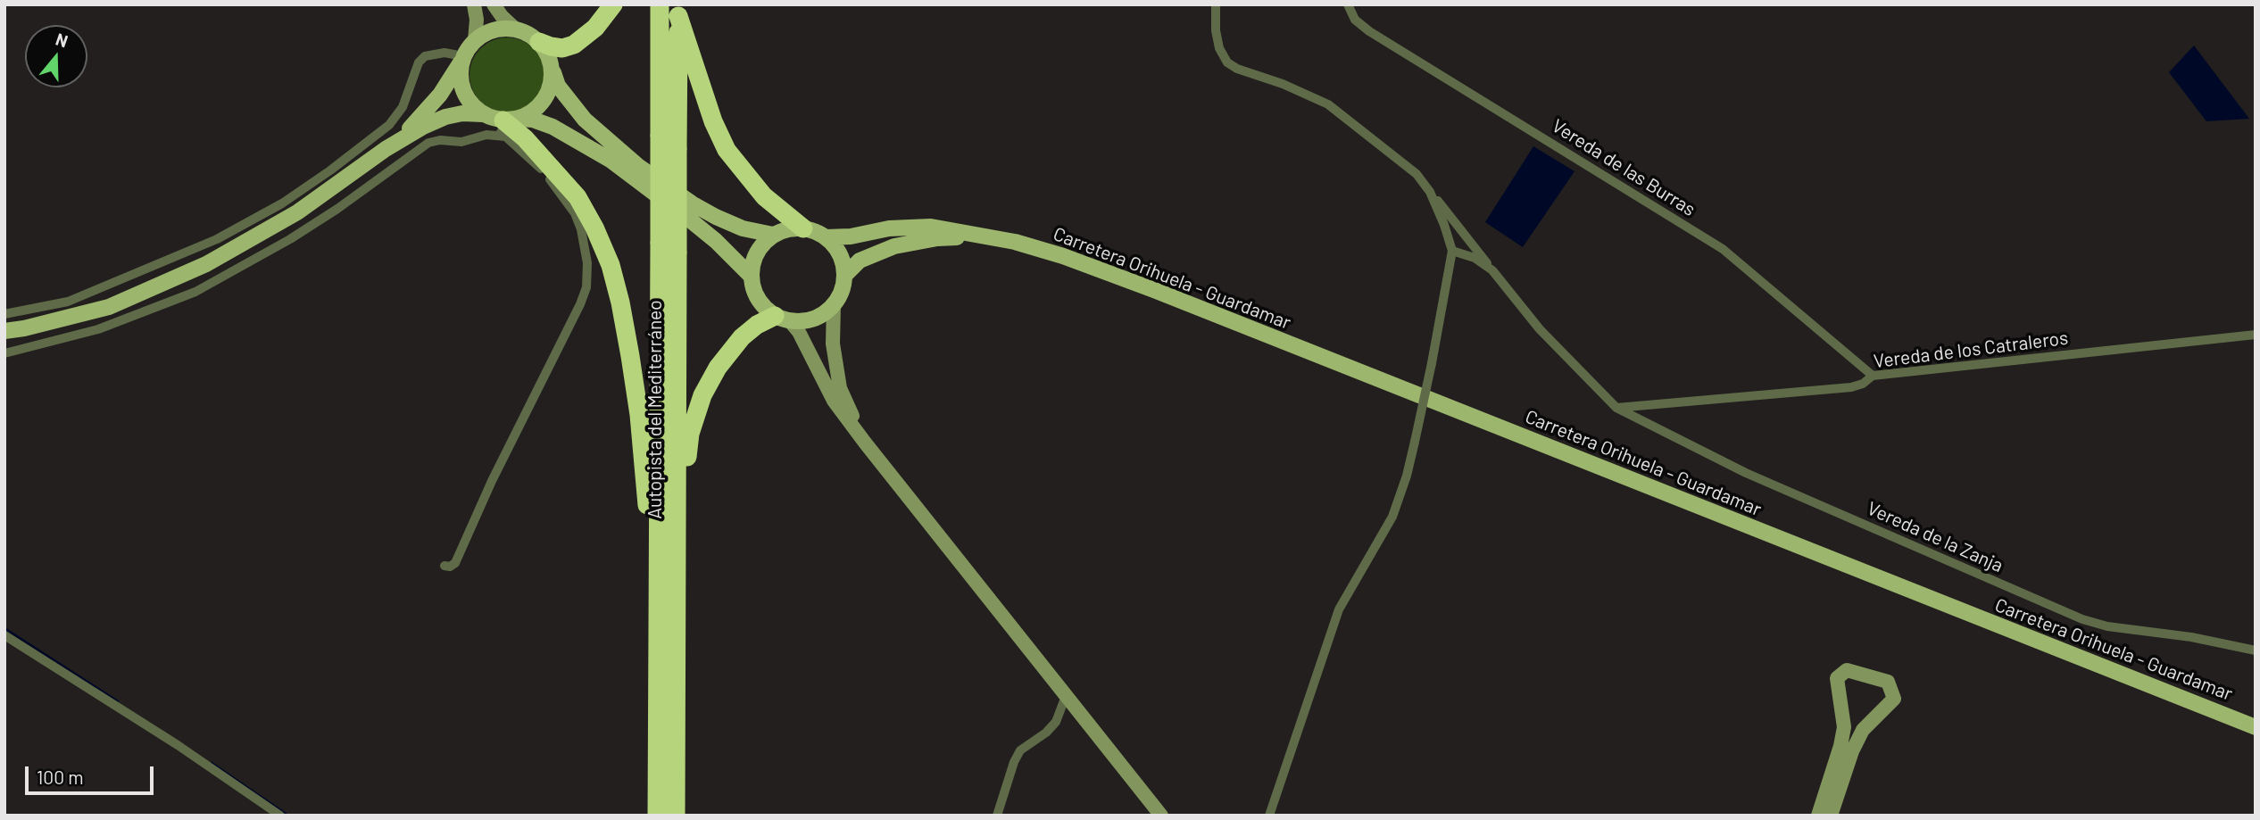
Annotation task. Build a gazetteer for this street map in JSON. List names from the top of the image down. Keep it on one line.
{"streets":{"highway":["Autopista del Mediterráneo"],"main road":["Carretera Orihuela - Guardamar"],"street":["Vereda de las Burras","Vereda de los Catraleros","Vereda de la Zanja"]},"crossings":[["Vereda de las Burras","Vereda de los Catraleros"],["Vereda de los Catraleros","Vereda de la Zanja"]],"scale_bar":"100 m","north":"top"}
